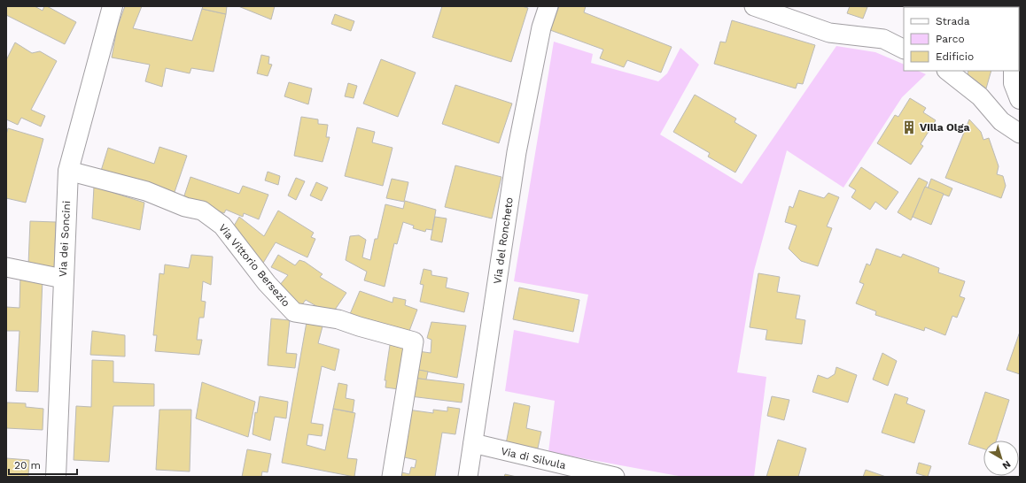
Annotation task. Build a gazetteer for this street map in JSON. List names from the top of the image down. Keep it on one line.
{"streets":{"street":["Via dei Soncini","Via del Roncheto","Via Vittorio Bersezio","Via di Silvula"]},"crossings":[["Via dei Soncini","Via Vittorio Bersezio"],["Via del Roncheto","Via di Silvula"]],"places":{"building":["Villa Olga"]},"legend":["Strada","Parco","Edificio"],"scale_bar":"20 m","north":"bottom right"}
